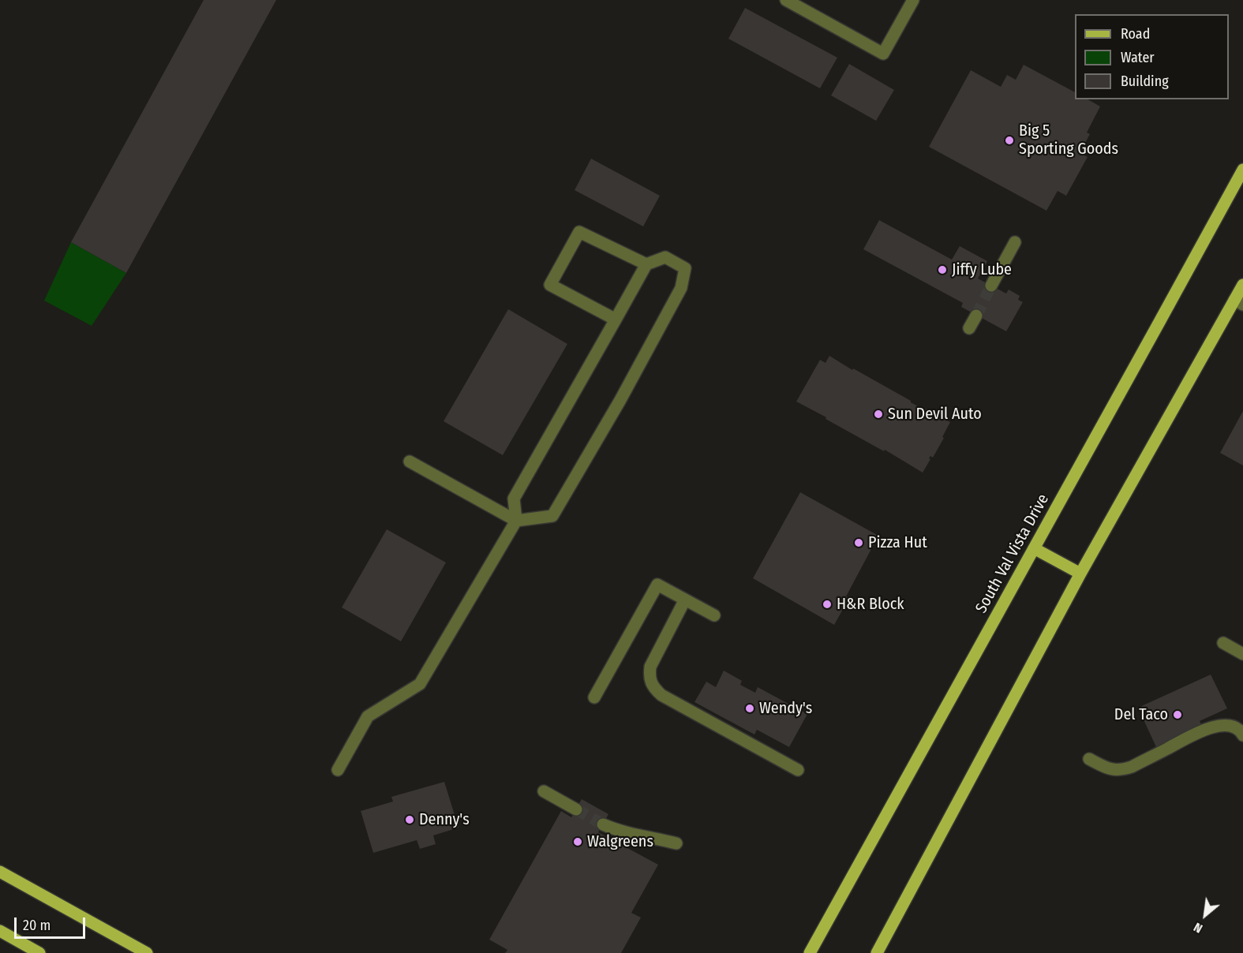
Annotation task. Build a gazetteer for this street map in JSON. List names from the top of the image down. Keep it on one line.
{"streets":{"main road":["South Val Vista Drive"]},"places":["Big 5 Sporting Goods","Jiffy Lube","Sun Devil Auto","Pizza Hut","H&R Block","Wendy's","Del Taco","Denny's","Walgreens"],"legend":["Road","Water","Building"],"scale_bar":"20 m","north":"bottom left"}
